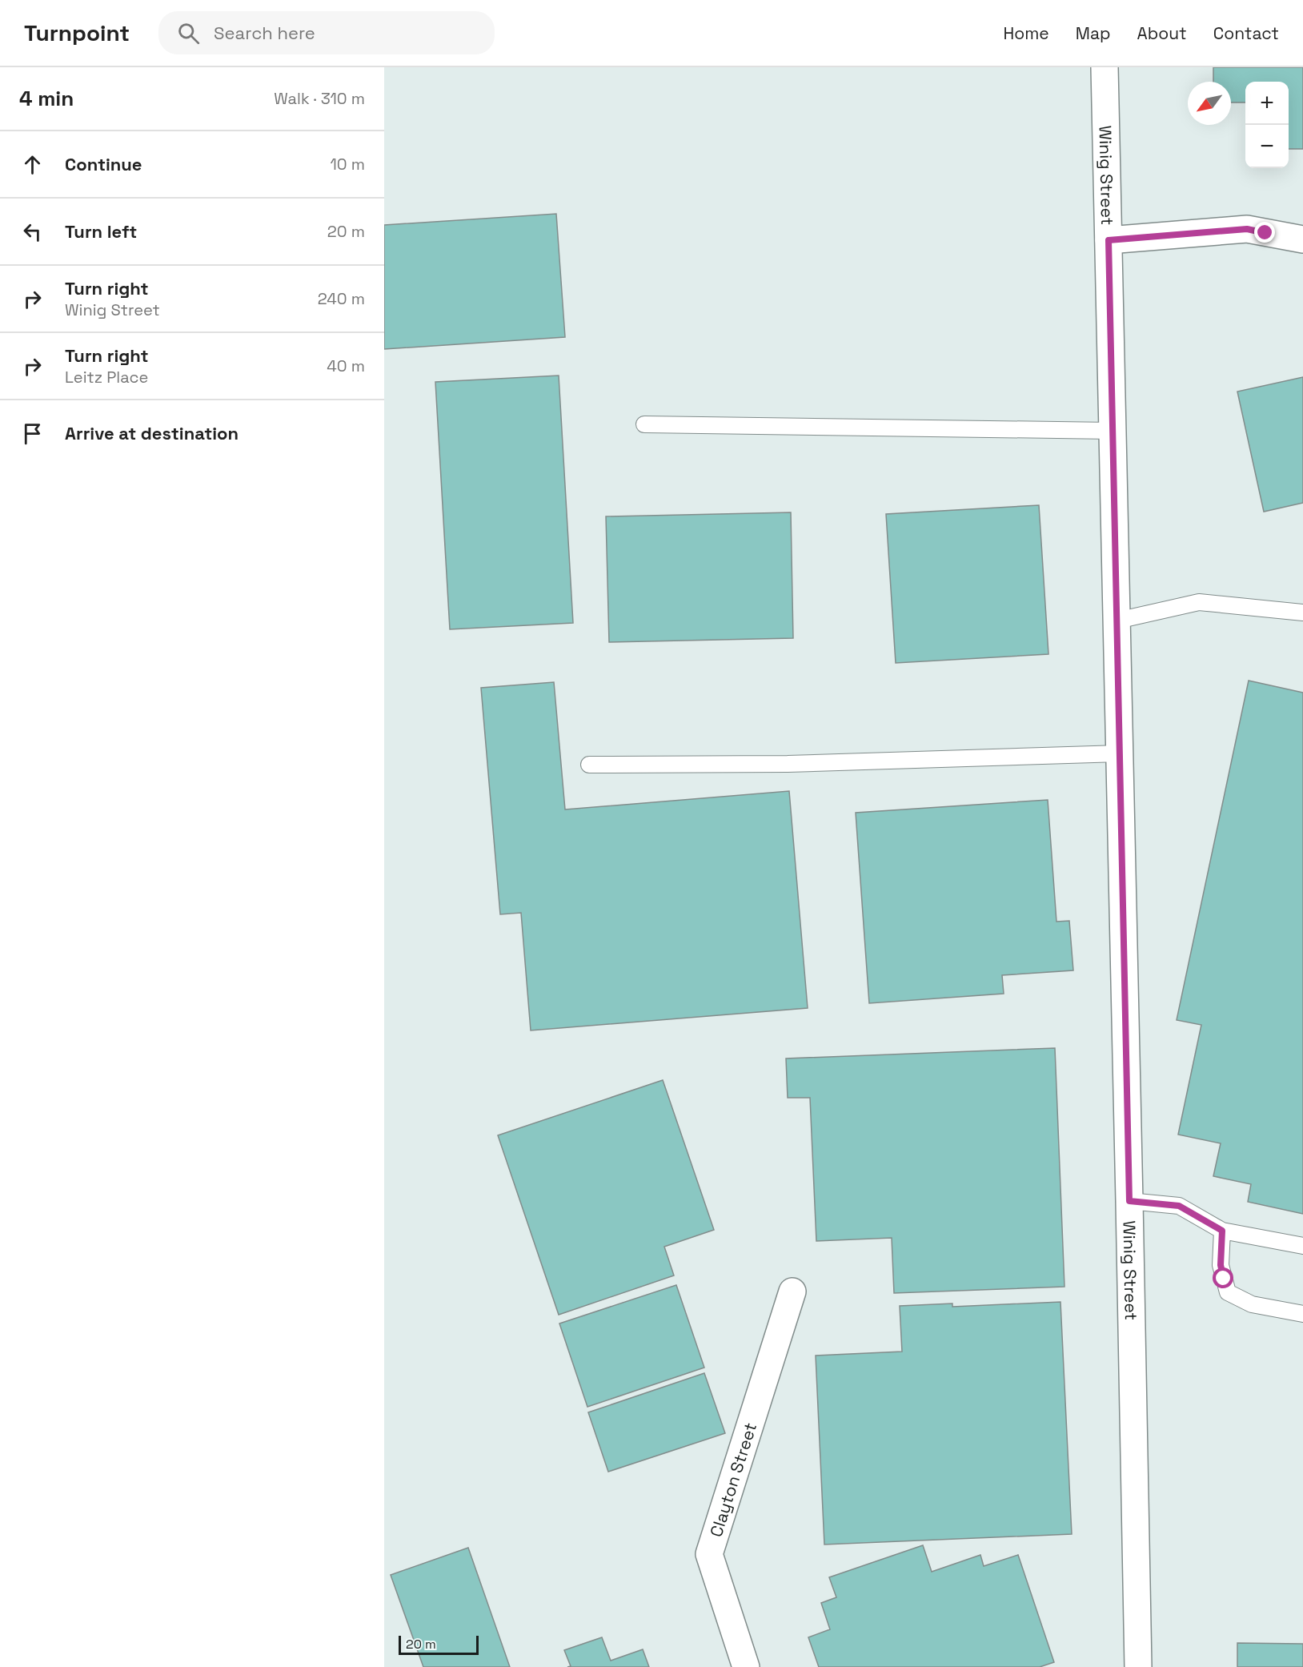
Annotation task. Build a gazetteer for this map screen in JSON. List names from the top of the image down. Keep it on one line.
{"streets":{"street":["Winig Street","Clayton Street"]},"scale_bar":"20 m","north":"bottom left","page":{"header":"Turnpoint","search":"Search here","nav":["Home","Map","About","Contact"],"heading":["4 min","Walk · 310 m"],"map_buttons":["+","−"],"list":[["Continue","10 m"],["Turn left","20 m"],["Turn right","Winig Street","240 m"],["Turn right","Leitz Place","40 m"],"Arrive at destination"],"scale":"20 m"}}
